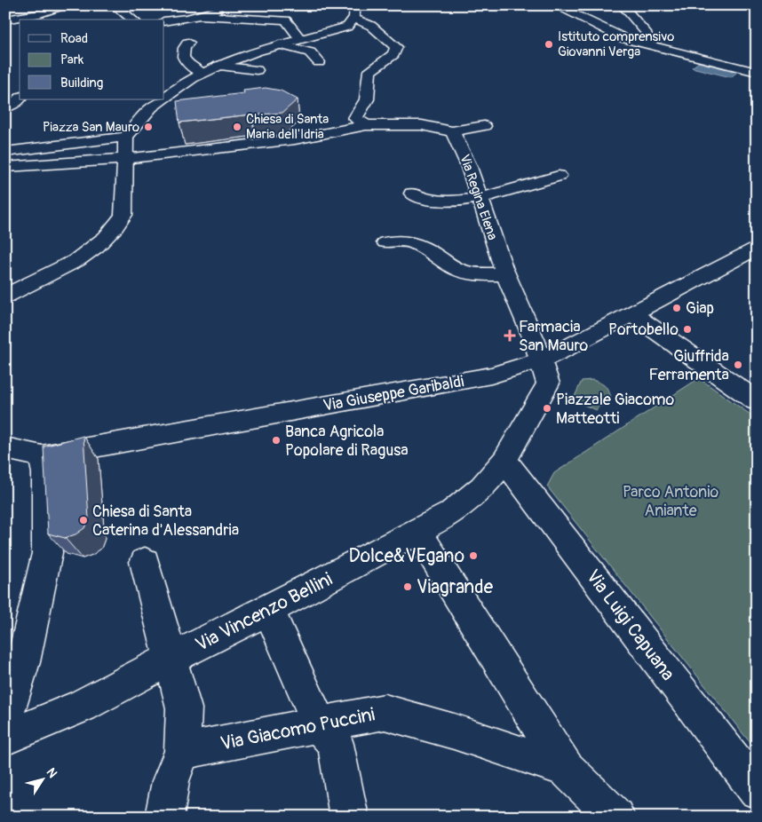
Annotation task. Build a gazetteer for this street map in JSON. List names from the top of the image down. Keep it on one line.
{"streets":{"street":["Via Regina Elena","Via Giuseppe Garibaldi","Via Vincenzo Bellini","Via Luigi Capuana","Via Giacomo Puccini"]},"crossings":[["Via Regina Elena","Via Giuseppe Garibaldi"],["Via Regina Elena","Via Vincenzo Bellini"],["Via Regina Elena","Via Luigi Capuana"],["Via Vincenzo Bellini","Via Luigi Capuana"]],"parks":["Parco Antonio Aniante"],"places":{"other":["Istituto comprensivo Giovanni Verga","Piazza San Mauro","Chiesa di Santa Maria dell'Idria","Giap","Portobello","Giuffrida Ferramenta","Piazzale Giacomo Matteotti","Banca Agricola Popolare di Ragusa","Chiesa di Santa Caterina d'Alessandria","Dolce&VEgano","Viagrande"],"health":["Farmacia San Mauro"]},"legend":["Road","Park","Building"],"north":"top right"}
